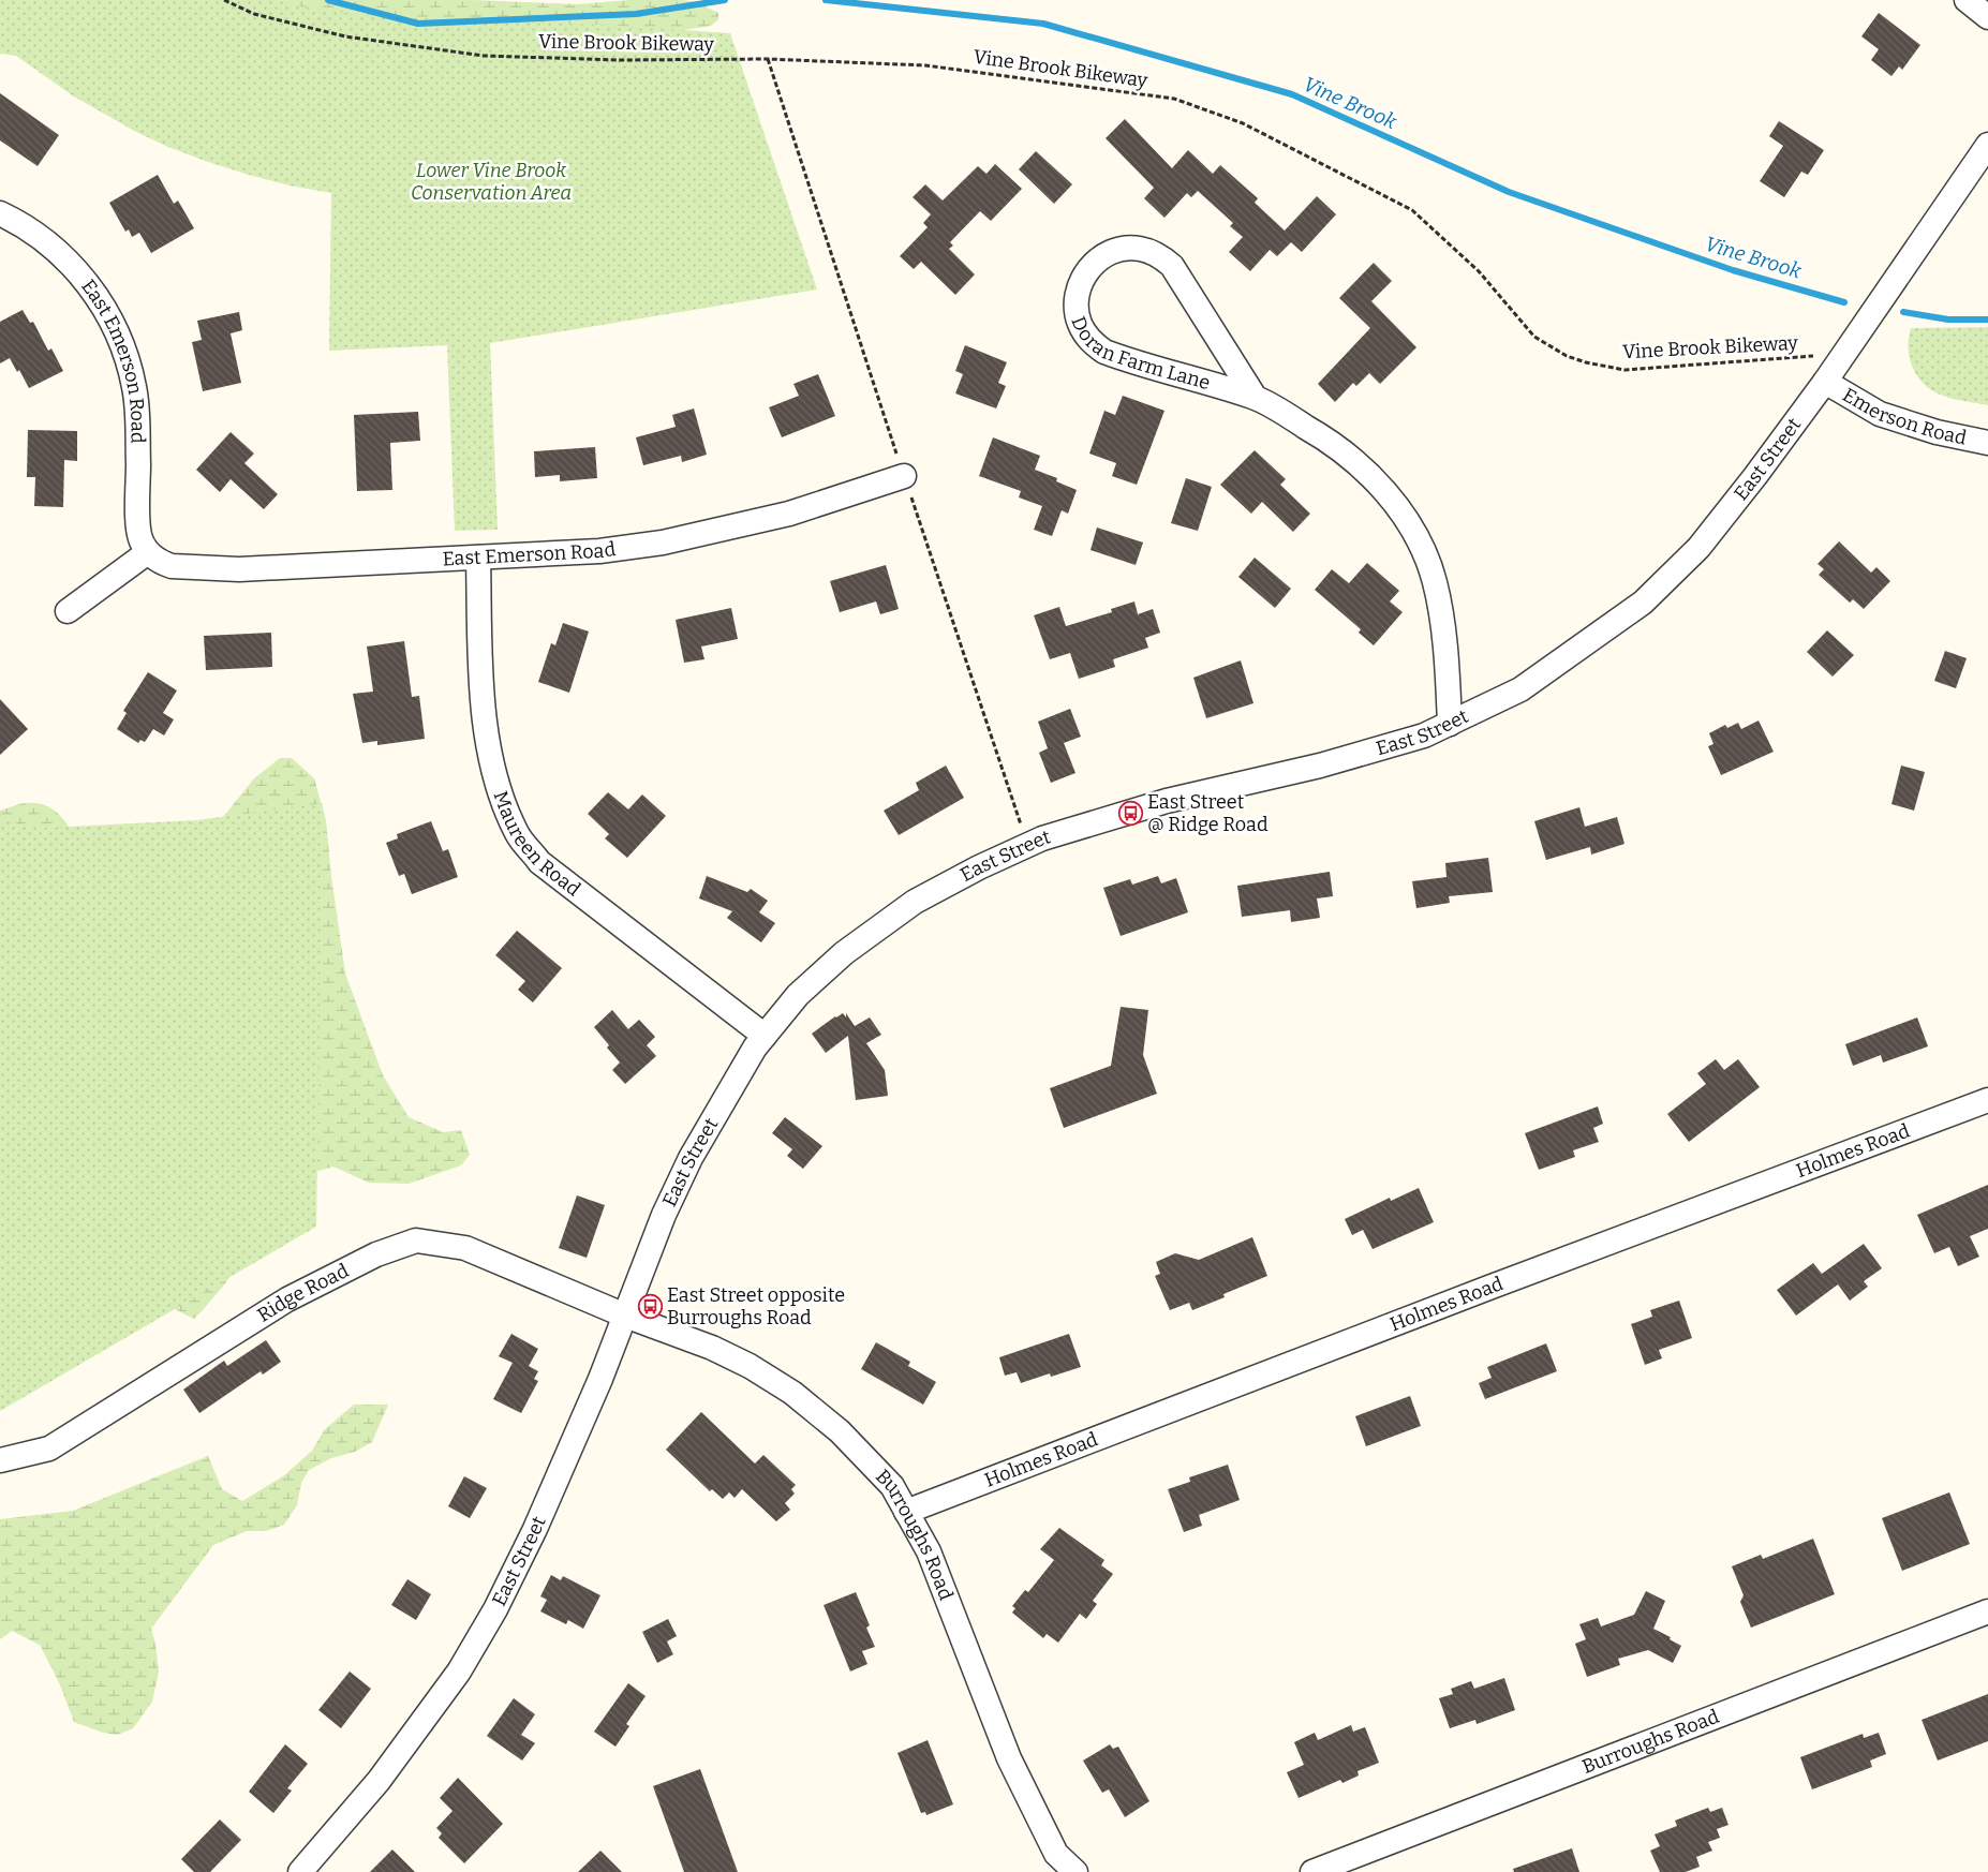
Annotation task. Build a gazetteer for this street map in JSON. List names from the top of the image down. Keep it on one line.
{"streets":{"street":["Doran Farm Lane","East Emerson Road","Emerson Road","East Street","Maureen Road","Holmes Road","Ridge Road","Burroughs Road"],"path":["Vine Brook Bikeway"]},"crossings":[["Doran Farm Lane","East Street"],["East Emerson Road","Maureen Road"],["Emerson Road","East Street"],["East Street","Maureen Road"],["East Street","Ridge Road"],["East Street","Burroughs Road"],["Holmes Road","Burroughs Road"],["Ridge Road","Burroughs Road"]],"water":["Vine Brook"],"parks":["Lower Vine Brook Conservation Area"],"places":{"bus stop":["East Street @ Ridge Road","East Street opposite Burroughs Road"]}}
